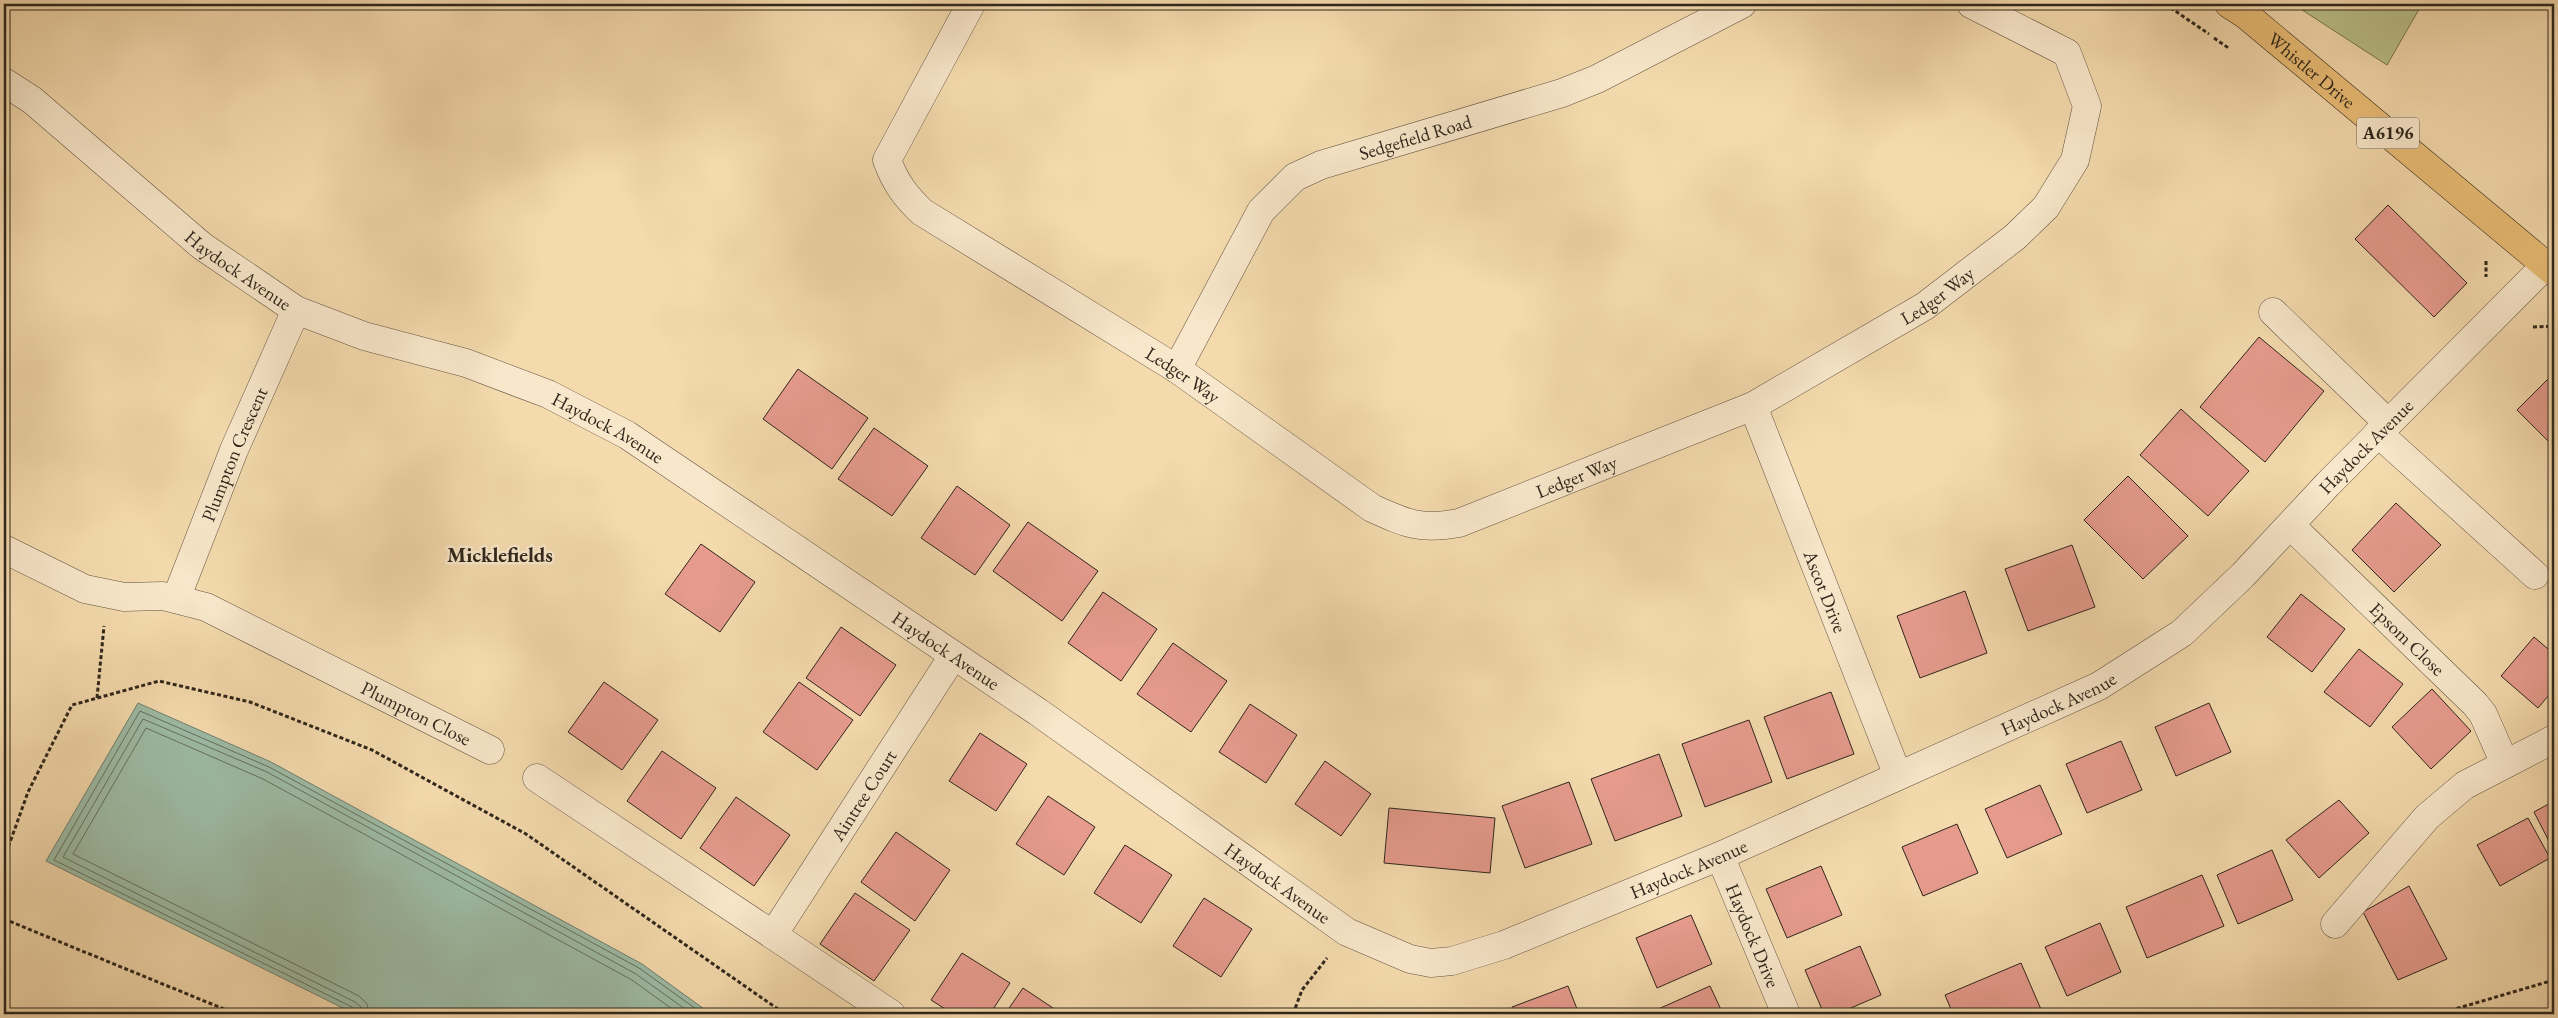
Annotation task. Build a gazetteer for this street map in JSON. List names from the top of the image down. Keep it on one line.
{"streets":{"main road":["Whistler Drive","A6196"],"street":["Sedgefield Road","Haydock Avenue","Ledger Way","Plumpton Crescent","Ascot Drive","Epsom Close","Plumpton Close","Aintree Court","Haydock Drive"]},"crossings":[["Whistler Drive","Haydock Avenue"],["Sedgefield Road","Ledger Way"],["Haydock Avenue","Plumpton Crescent"],["Haydock Avenue","Ascot Drive"],["Haydock Avenue","Epsom Close"],["Haydock Avenue","Aintree Court"],["Haydock Avenue","Haydock Drive"],["Ledger Way","Ascot Drive"],["Plumpton Crescent","Plumpton Close"]],"districts":["Micklefields"]}
